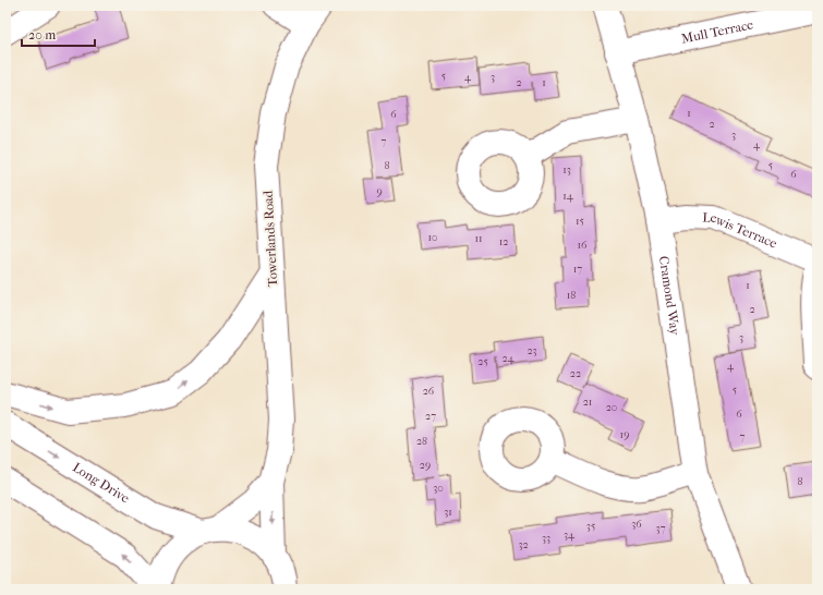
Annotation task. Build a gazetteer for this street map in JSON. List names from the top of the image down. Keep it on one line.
{"streets":{"street":["Mull Terrace","Lewis Terrace","Towerlands Road","Cramond Way","Long Drive"]},"crossings":[["Mull Terrace","Cramond Way"],["Lewis Terrace","Cramond Way"],["Towerlands Road","Long Drive"]],"house_numbers":["5","4","3","2","1","1","6","2","3","7","4","8","5","13","6","9","14","15","10","11","12","16","17","1","18","2","3","23","24","25","4","22","5","26","21","20","6","27","19","7","28","29","8","30","31","36","35","37","34","33","32"],"scale_bar":"20 m"}
